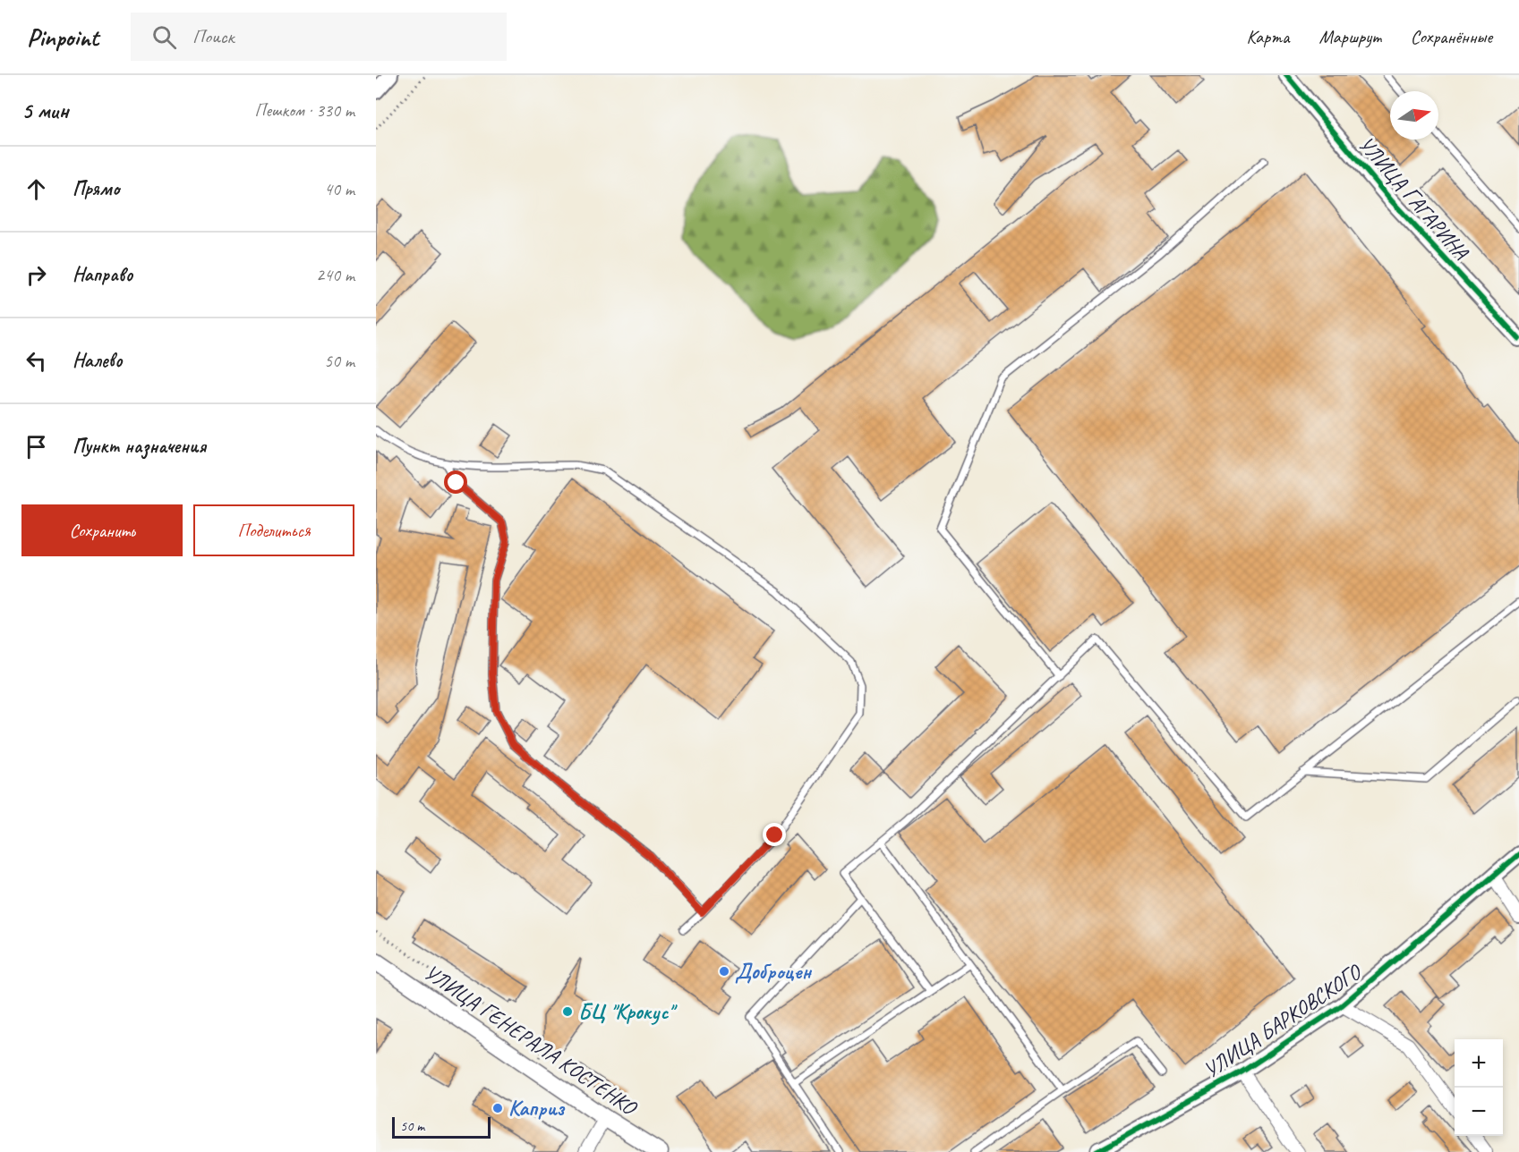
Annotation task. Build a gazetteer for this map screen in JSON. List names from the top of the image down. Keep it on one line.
{"streets":{"main road":["УЛИЦА ГЕНЕРАЛА КОСТЕНКО"],"street":["УЛИЦА ГАГАРИНА","УЛИЦА БАРКОВСКОГО"]},"places":["Доброцен","БЦ \"Крокус\"","Каприз"],"scale_bar":"50 m","north":"right","page":{"header":"Pinpoint","search":"Поиск","nav":["Карта","Маршрут","Сохранённые"],"heading":["5 мин","Пешком · 330 m"],"list":[["Прямо","40 m"],["Направо","240 m"],["Налево","50 m"],"Пункт назначения"],"buttons":["Сохранить","Поделиться"],"map_buttons":["+","−"],"scale":"50 m"}}
